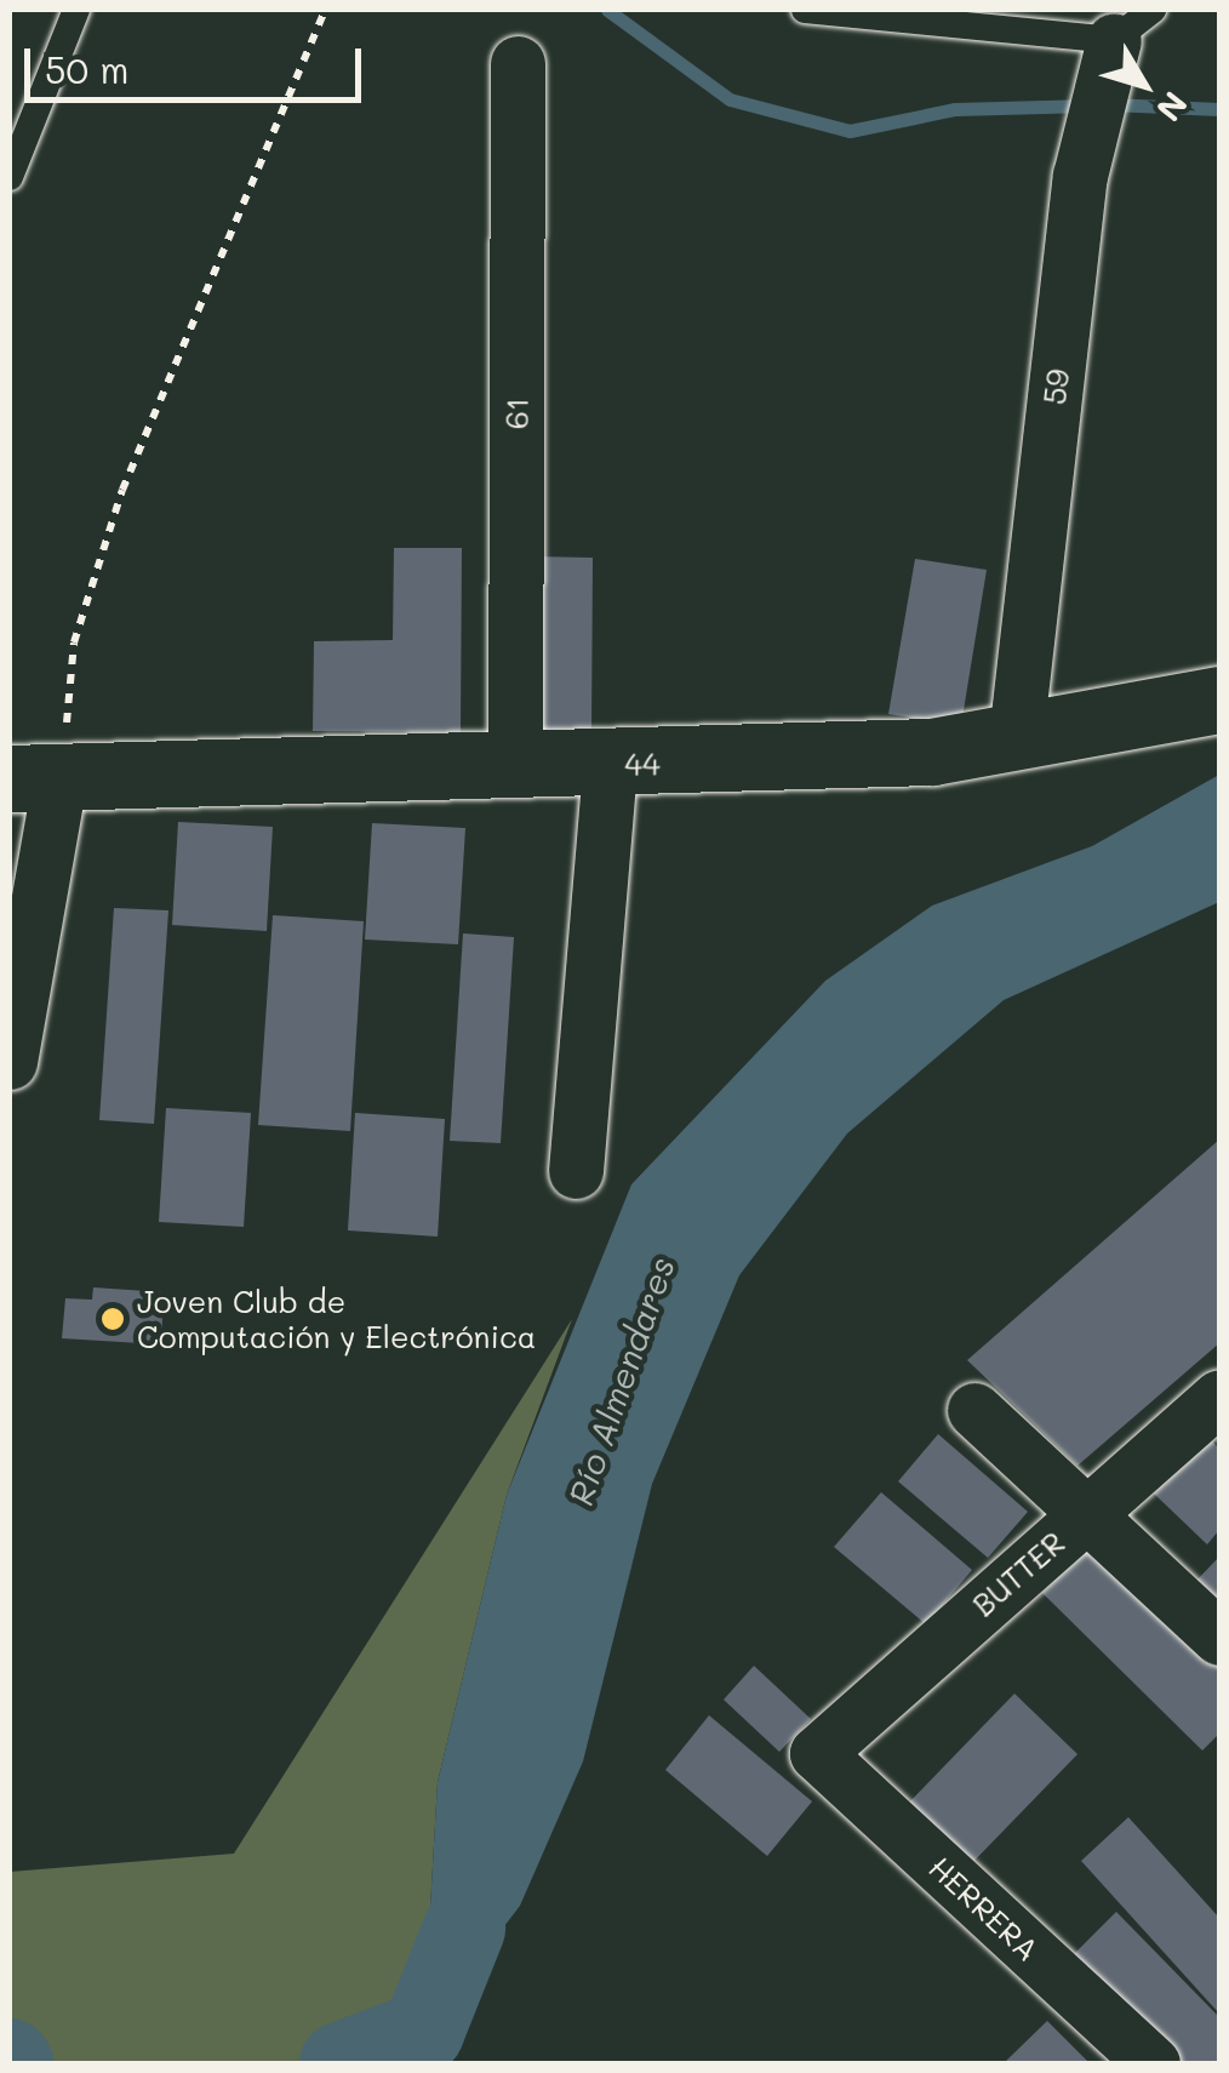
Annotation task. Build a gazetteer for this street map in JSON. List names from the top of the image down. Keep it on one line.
{"streets":{"street":["59","61","44","BUTTER","HERRERA"]},"crossings":[["59","44"],["61","44"],["BUTTER","HERRERA"]],"water":["Río Almendares"],"places":["Joven Club de Computación y Electrónica"],"scale_bar":"50 m","north":"bottom right"}
